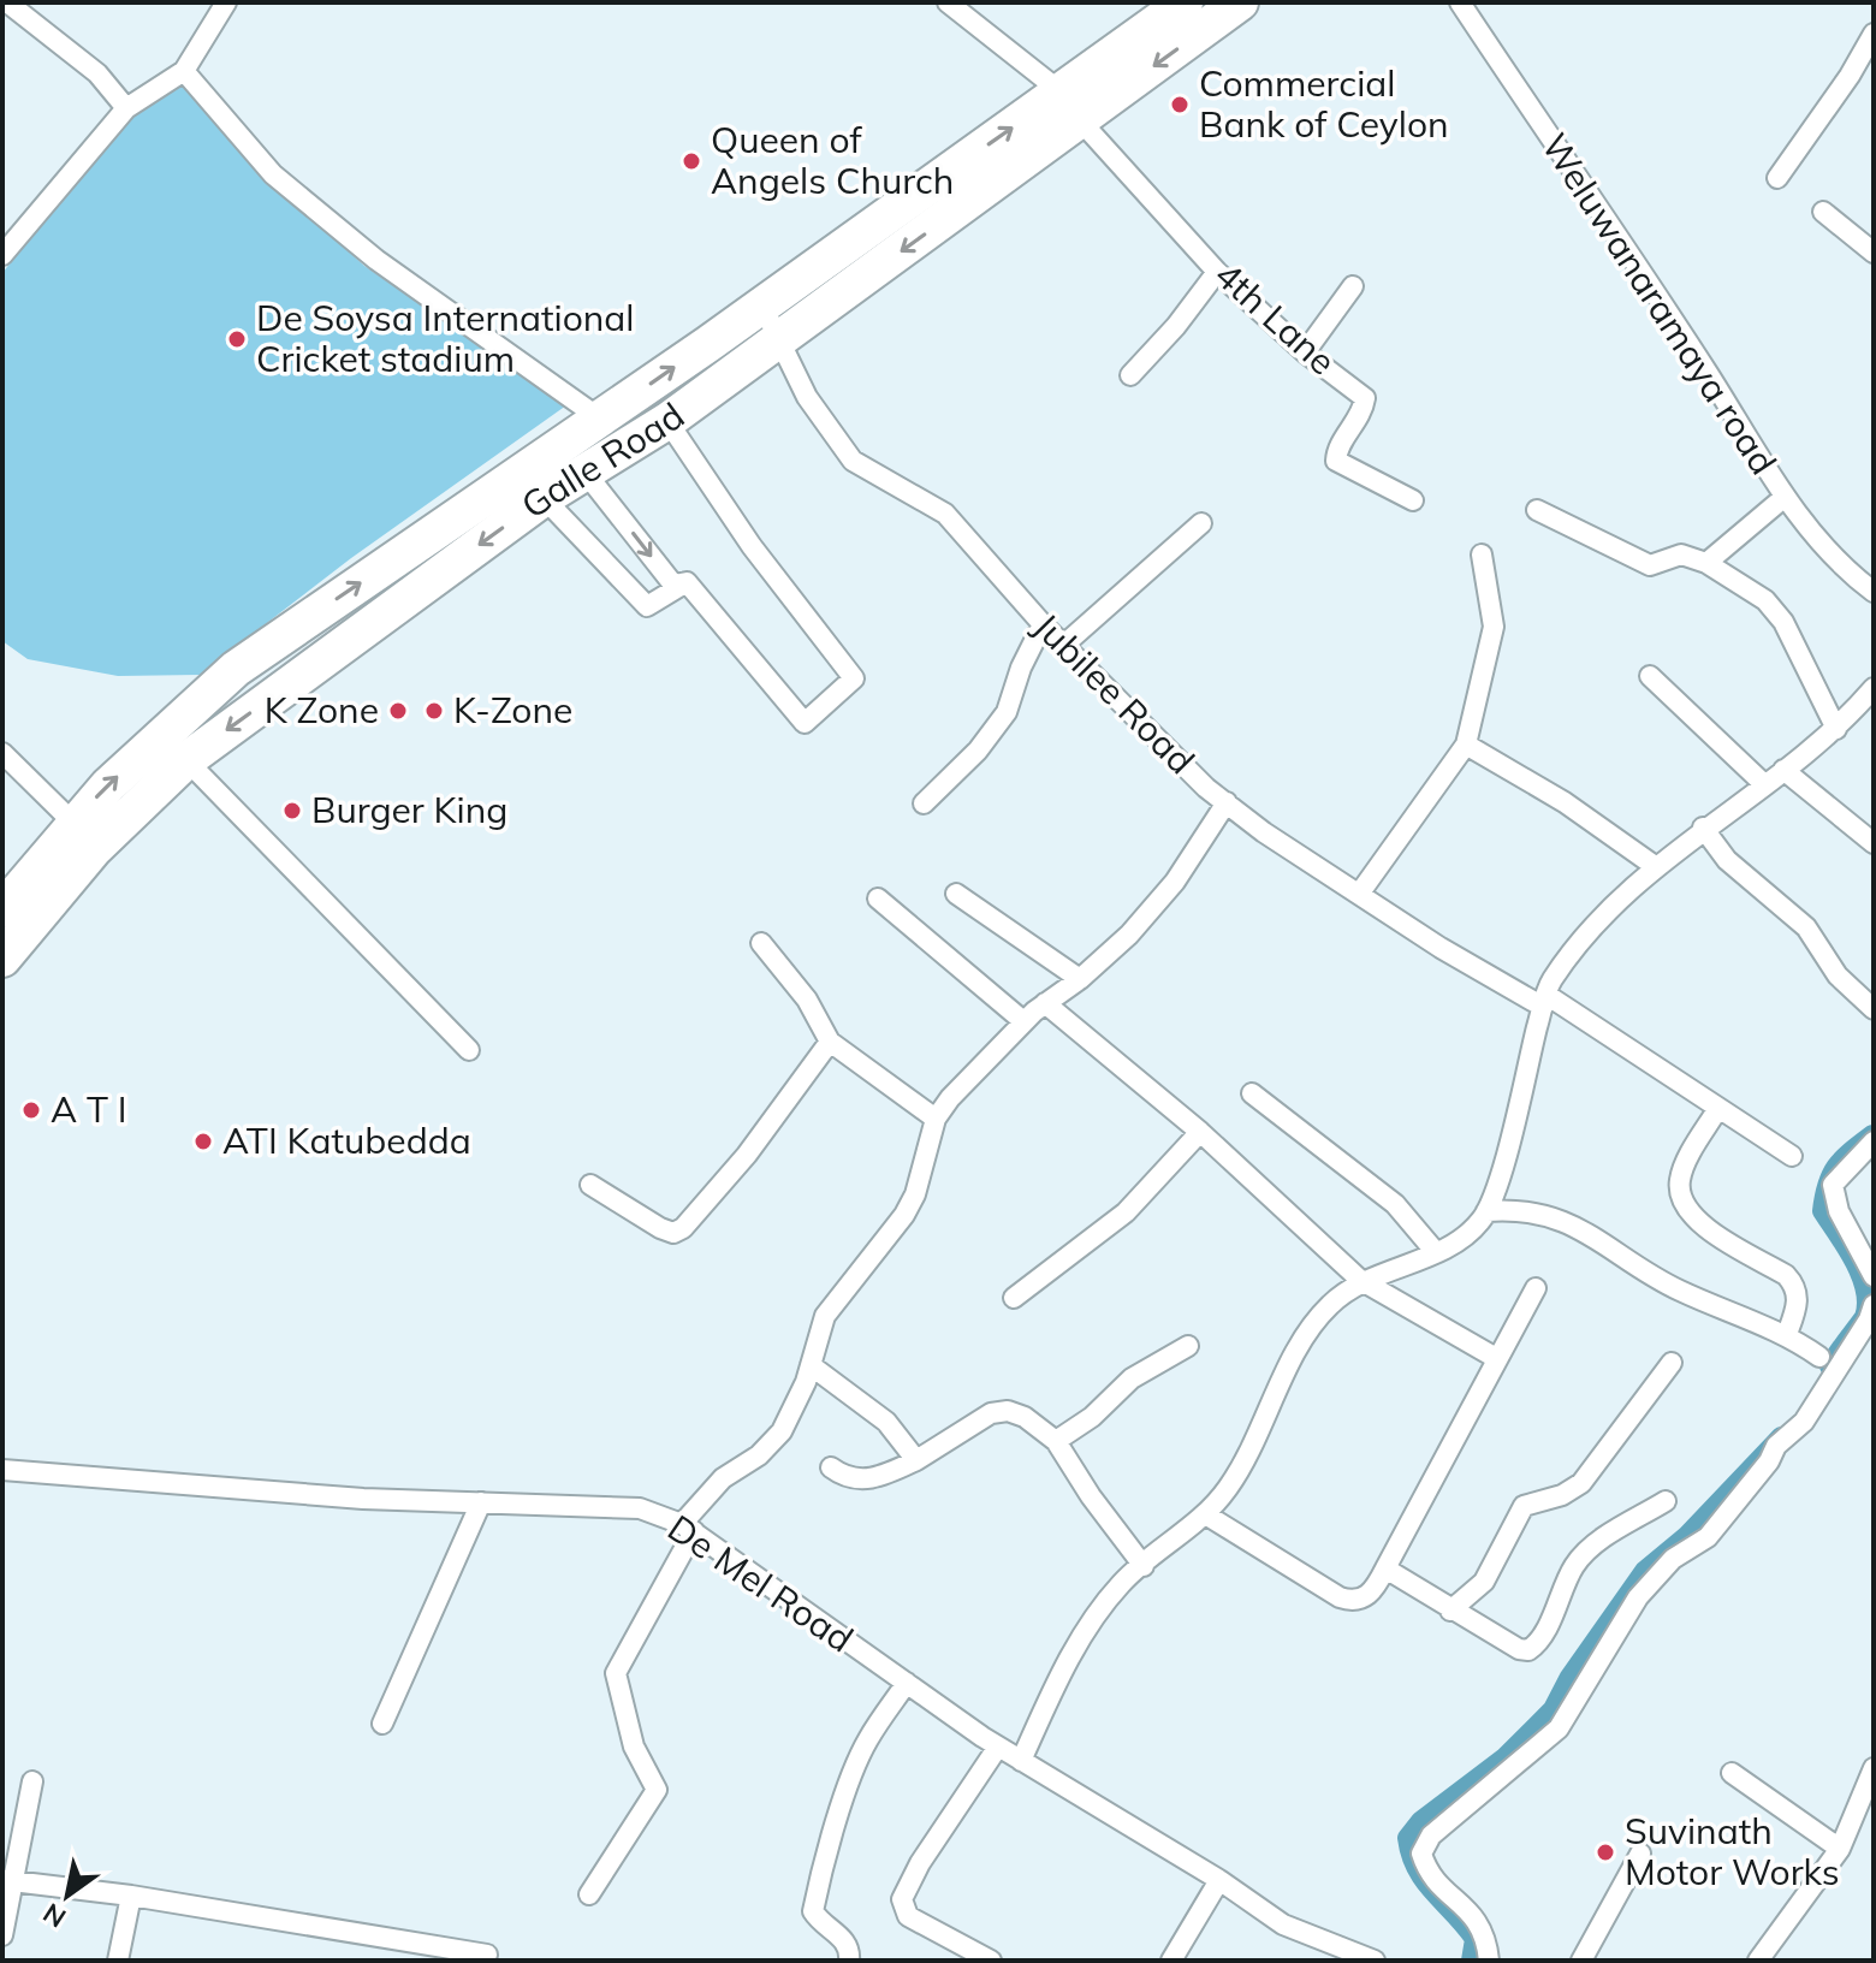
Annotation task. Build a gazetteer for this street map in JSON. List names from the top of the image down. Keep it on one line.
{"streets":{"highway":["Galle Road"],"street":["Weluwanaramaya road","4th Lane","Jubilee Road","De Mel Road"]},"crossings":[["4th Lane","Galle Road"],["Galle Road","Jubilee Road"]],"places":["Commercial Bank of Ceylon","Queen of Angels Church","De Soysa International Cricket stadium","K Zone","K-Zone","Burger King","A T I","ATI Katubedda","Suvinath Motor Works"],"north":"bottom left"}
